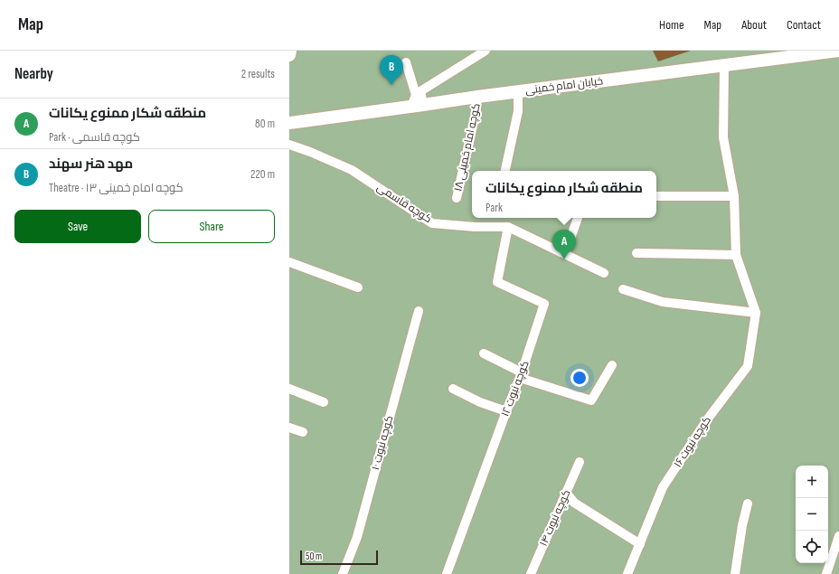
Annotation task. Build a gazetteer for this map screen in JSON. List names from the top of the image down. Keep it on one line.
{"streets":{"main road":["خیابان امام خمینی"],"street":["کوچه امام خمینی ۱۸","کوچه قاسمی","کوچه نبوت ۱۲","کوچه نبوت ۱۶","کوچه نبوت ۱۰","کوچه نبوت ۱۴"]},"crossings":[["خیابان امام خمینی","کوچه امام خمینی ۱۸"],["کوچه قاسمی","کوچه نبوت ۱۲"]],"scale_bar":"50 m","page":{"header":"Map","nav":["Home","Map","About","Contact"],"heading":["Nearby","2 results"],"pins":["B","A"],"list":[{"mark":"A","name":"منطقه شکار ممنوع یکانات","note":"Park · کوچه قاسمی","value":"80 m"},{"mark":"B","name":"مهد هنر سهند","note":"Theatre · کوچه امام خمینی ۱۳","value":"220 m"}],"popup":["منطقه شکار ممنوع یکانات","Park"],"buttons":["Save","Share"],"map_buttons":["+","−"],"scale":"50 m"}}
